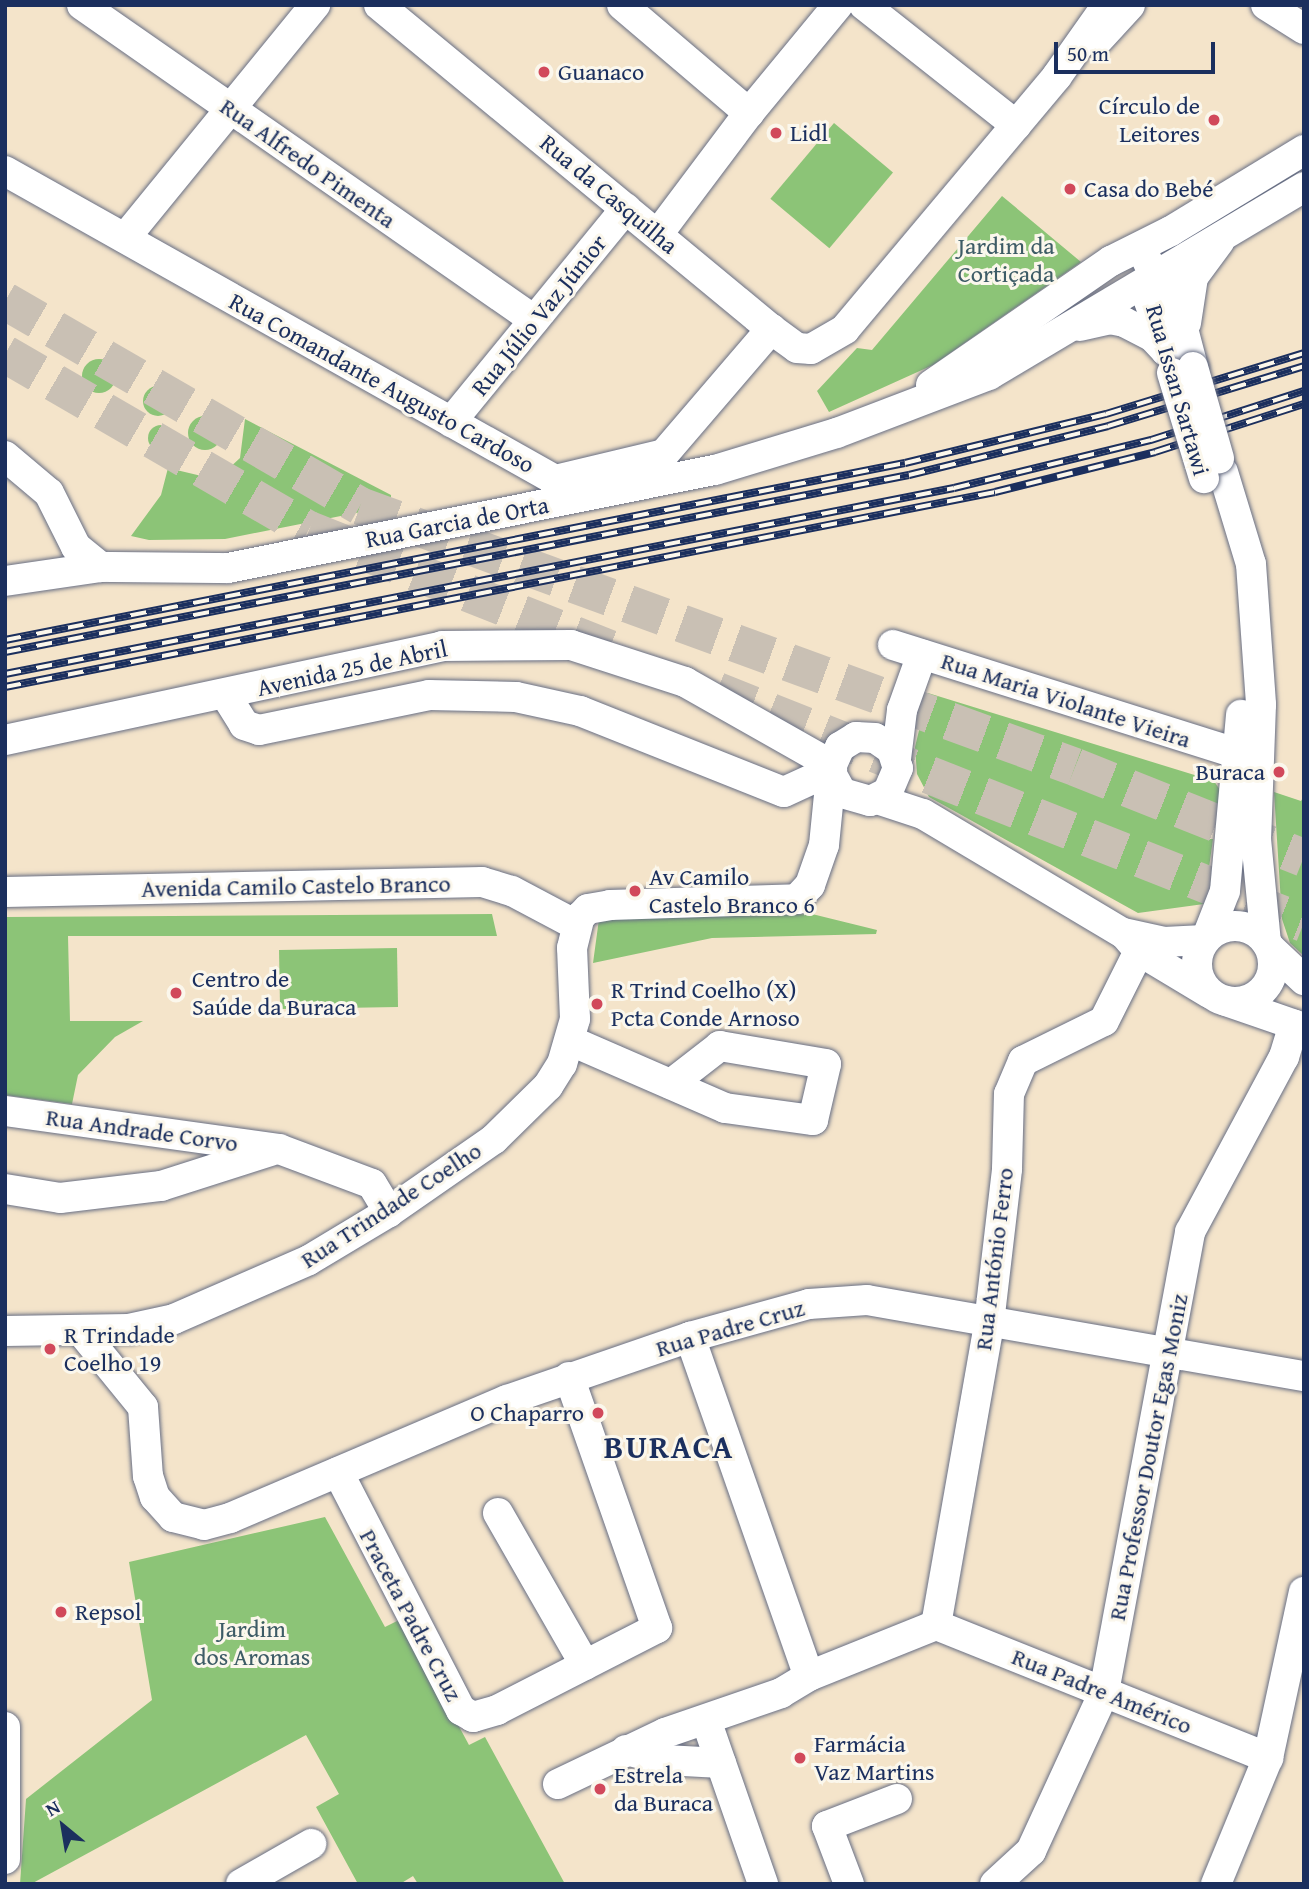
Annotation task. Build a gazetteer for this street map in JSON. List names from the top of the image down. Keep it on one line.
{"streets":{"street":["Rua Alfredo Pimenta","Rua da Casquilha","Rua Júlio Vaz Júnior","Rua Comandante Augusto Cardoso","Rua Issan Sartawi","Rua Garcia de Orta","Avenida 25 de Abril","Rua Maria Violante Vieira","Avenida Camilo Castelo Branco","Rua Andrade Corvo","Rua Trindade Coelho","Rua António Ferro","Rua Padre Cruz","Rua Professor Doutor Egas Moniz","Praceta Padre Cruz","Rua Padre Américo"]},"crossings":[["Rua Alfredo Pimenta","Rua Júlio Vaz Júnior"],["Rua da Casquilha","Rua Júlio Vaz Júnior"],["Rua da Casquilha","Rua Comandante Augusto Cardoso"],["Rua Júlio Vaz Júnior","Rua Comandante Augusto Cardoso"],["Rua Issan Sartawi","Rua Garcia de Orta"],["Rua Issan Sartawi","Rua Maria Violante Vieira"],["Avenida Camilo Castelo Branco","Rua Trindade Coelho"],["Rua Andrade Corvo","Rua Trindade Coelho"],["Rua Trindade Coelho","Rua Padre Cruz"],["Rua António Ferro","Rua Padre Cruz"],["Rua António Ferro","Rua Padre Américo"],["Rua Padre Cruz","Rua Professor Doutor Egas Moniz"],["Rua Padre Cruz","Praceta Padre Cruz"],["Rua Professor Doutor Egas Moniz","Rua Padre Américo"]],"districts":["BURACA"],"parks":["Jardim da Cortiçada","Jardim dos Aromas"],"places":["Guanaco","Círculo de Leitores","Lidl","Casa do Bebé","Buraca","Av Camilo Castelo Branco 6","Centro de Saúde da Buraca","R Trind Coelho (X) Pcta Conde Arnoso","R Trindade Coelho 19","O Chaparro","Repsol","Farmácia Vaz Martins","Estrela da Buraca"],"scale_bar":"50 m","north":"top left"}
